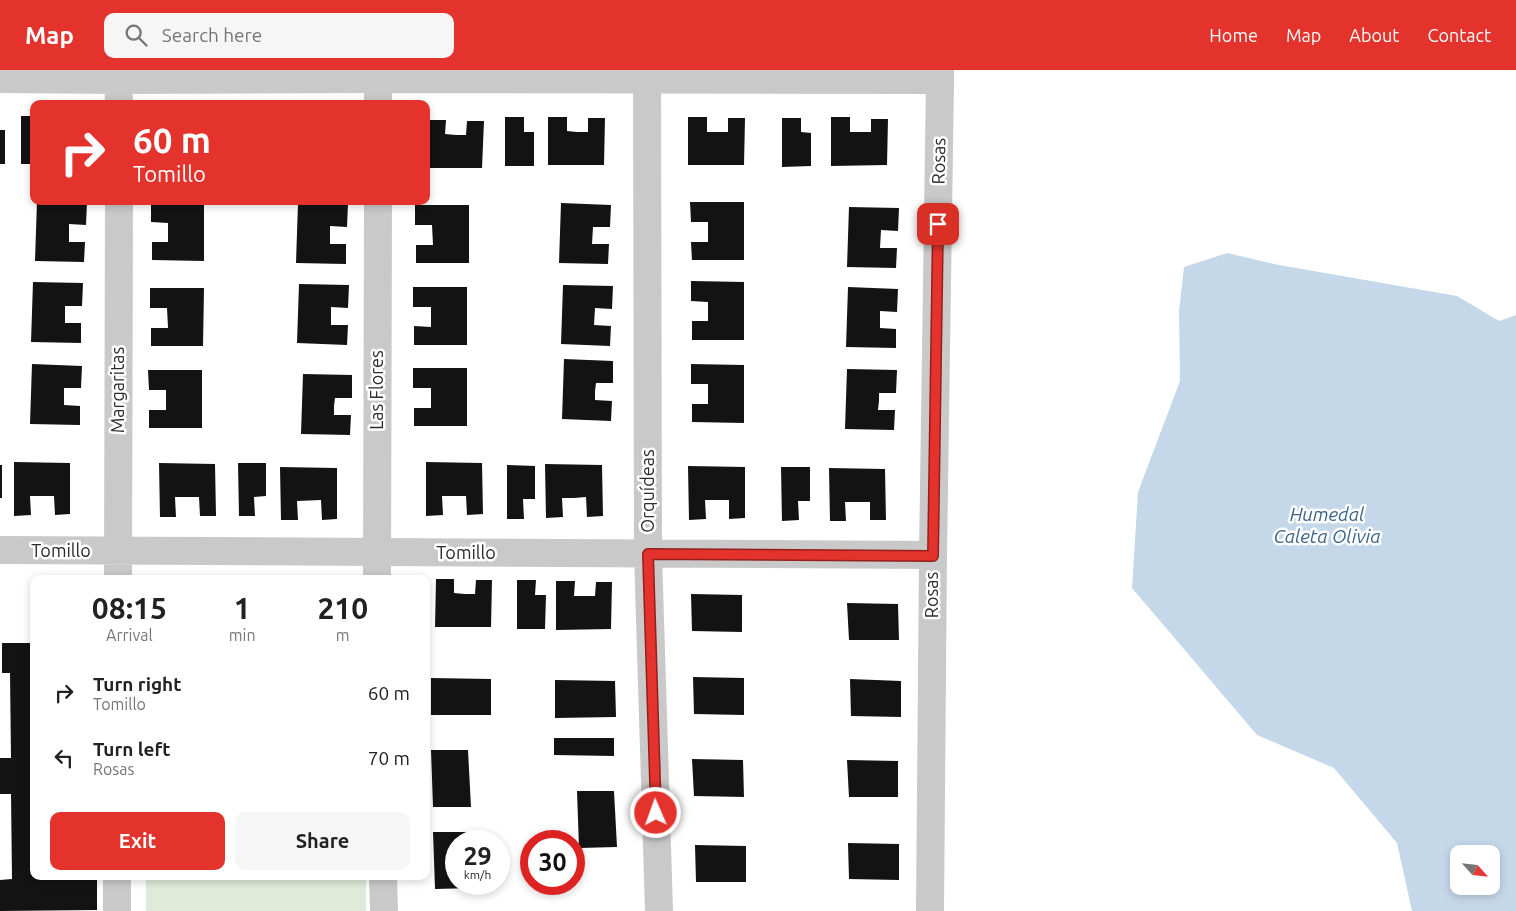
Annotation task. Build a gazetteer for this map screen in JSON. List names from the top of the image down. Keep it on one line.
{"streets":{"street":["Rosas","Margaritas","Las Flores","Orquídeas","Tomillo"]},"crossings":[["Rosas","Tomillo"],["Margaritas","Tomillo"],["Las Flores","Tomillo"],["Orquídeas","Tomillo"]],"water":["Humedal Caleta Olivia"],"north":"bottom right","page":{"header":"Map","search":"Search here","nav":["Home","Map","About","Contact"],"turn":["60 m","Tomillo"],"eta":["08:15","Arrival","1","min","210","m"],"list":[{"name":"Turn right","note":"Tomillo","value":"60 m"},{"name":"Turn left","note":"Rosas","value":"70 m"}],"buttons":["Exit","Share"],"speed":"29 km/h","limit":"30"}}
